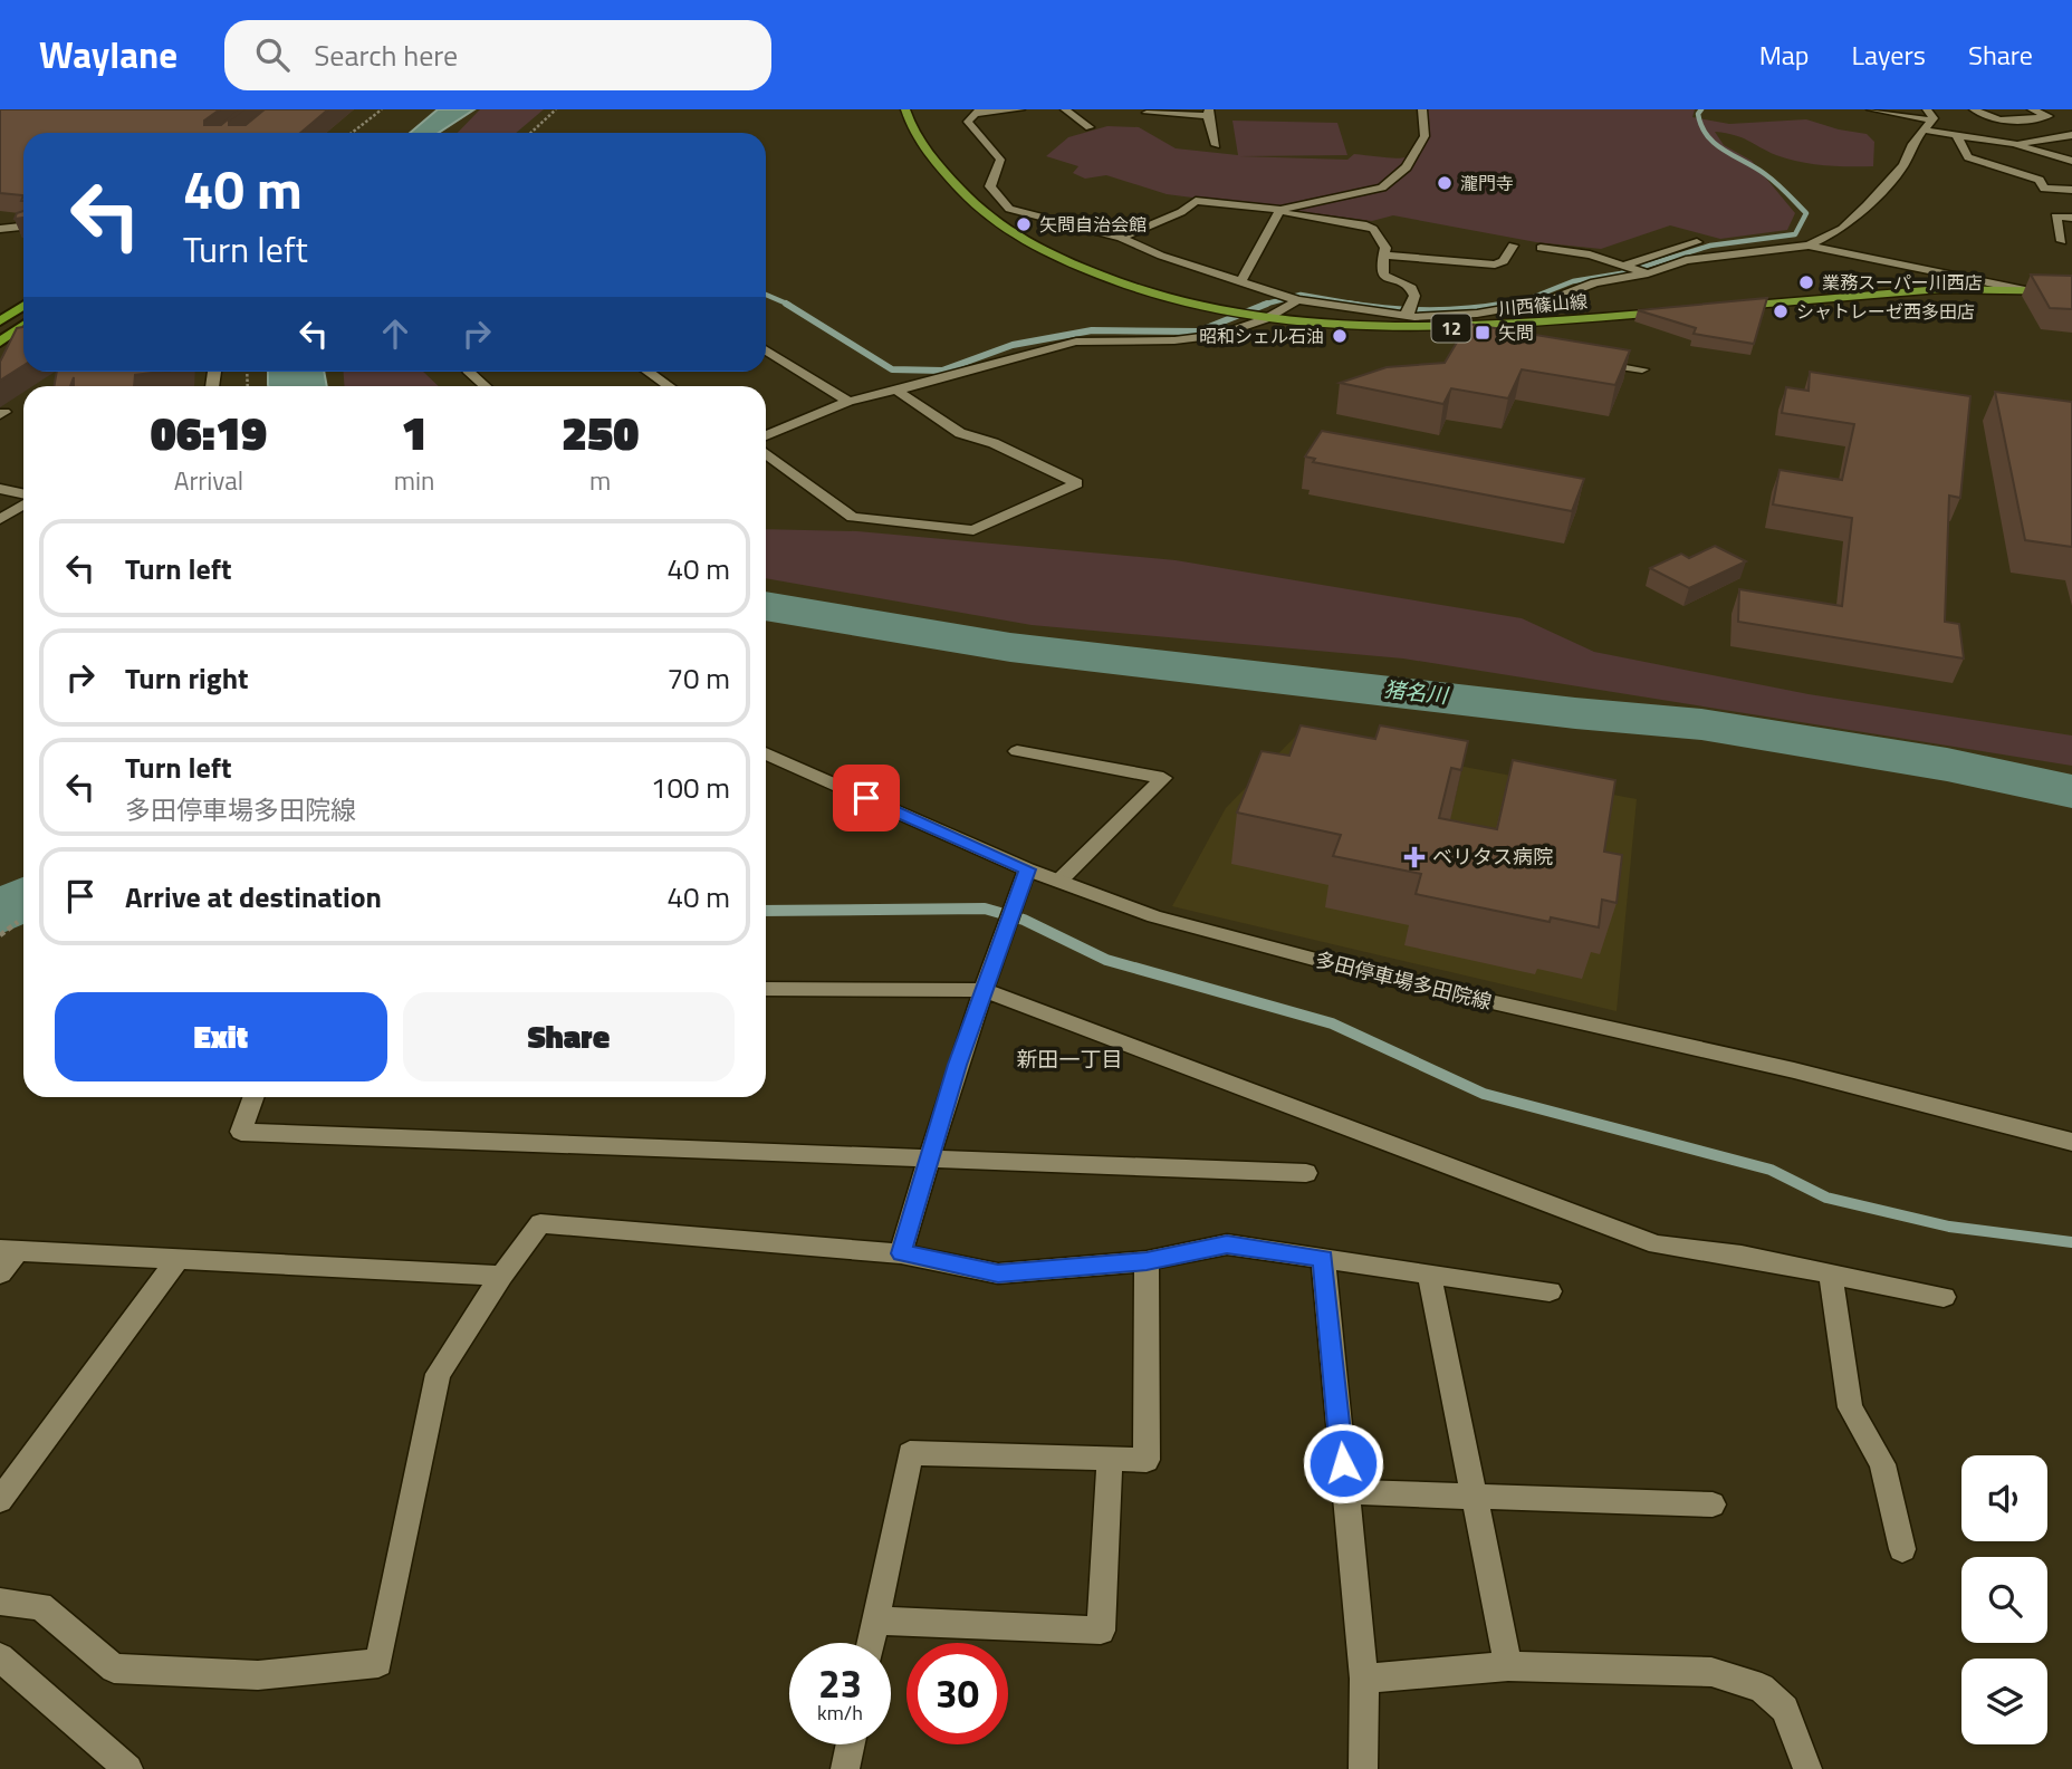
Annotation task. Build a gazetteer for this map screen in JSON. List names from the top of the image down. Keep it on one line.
{"streets":{"main road":["川西篠山線","12"],"street":["多田停車場多田院線"]},"districts":["新田一丁目"],"water":["猪名川"],"places":{"other":["瀧門寺","矢問自治会館","業務スーパー川西店","シャトレーゼ西多田店","昭和シェル石油"],"transit":["矢問"],"health":["ベリタス病院"]},"page":{"header":"Waylane","search":"Search here","nav":["Map","Layers","Share"],"turn":["40 m","Turn left"],"eta":["06:19","Arrival","1","min","250","m"],"list":[{"name":"Turn left","value":"40 m"},{"name":"Turn right","value":"70 m"},{"name":"Turn left","note":"多田停車場多田院線","value":"100 m"},{"name":"Arrive at destination","value":"40 m"}],"buttons":["Exit","Share"],"speed":"23 km/h","limit":"30"}}
